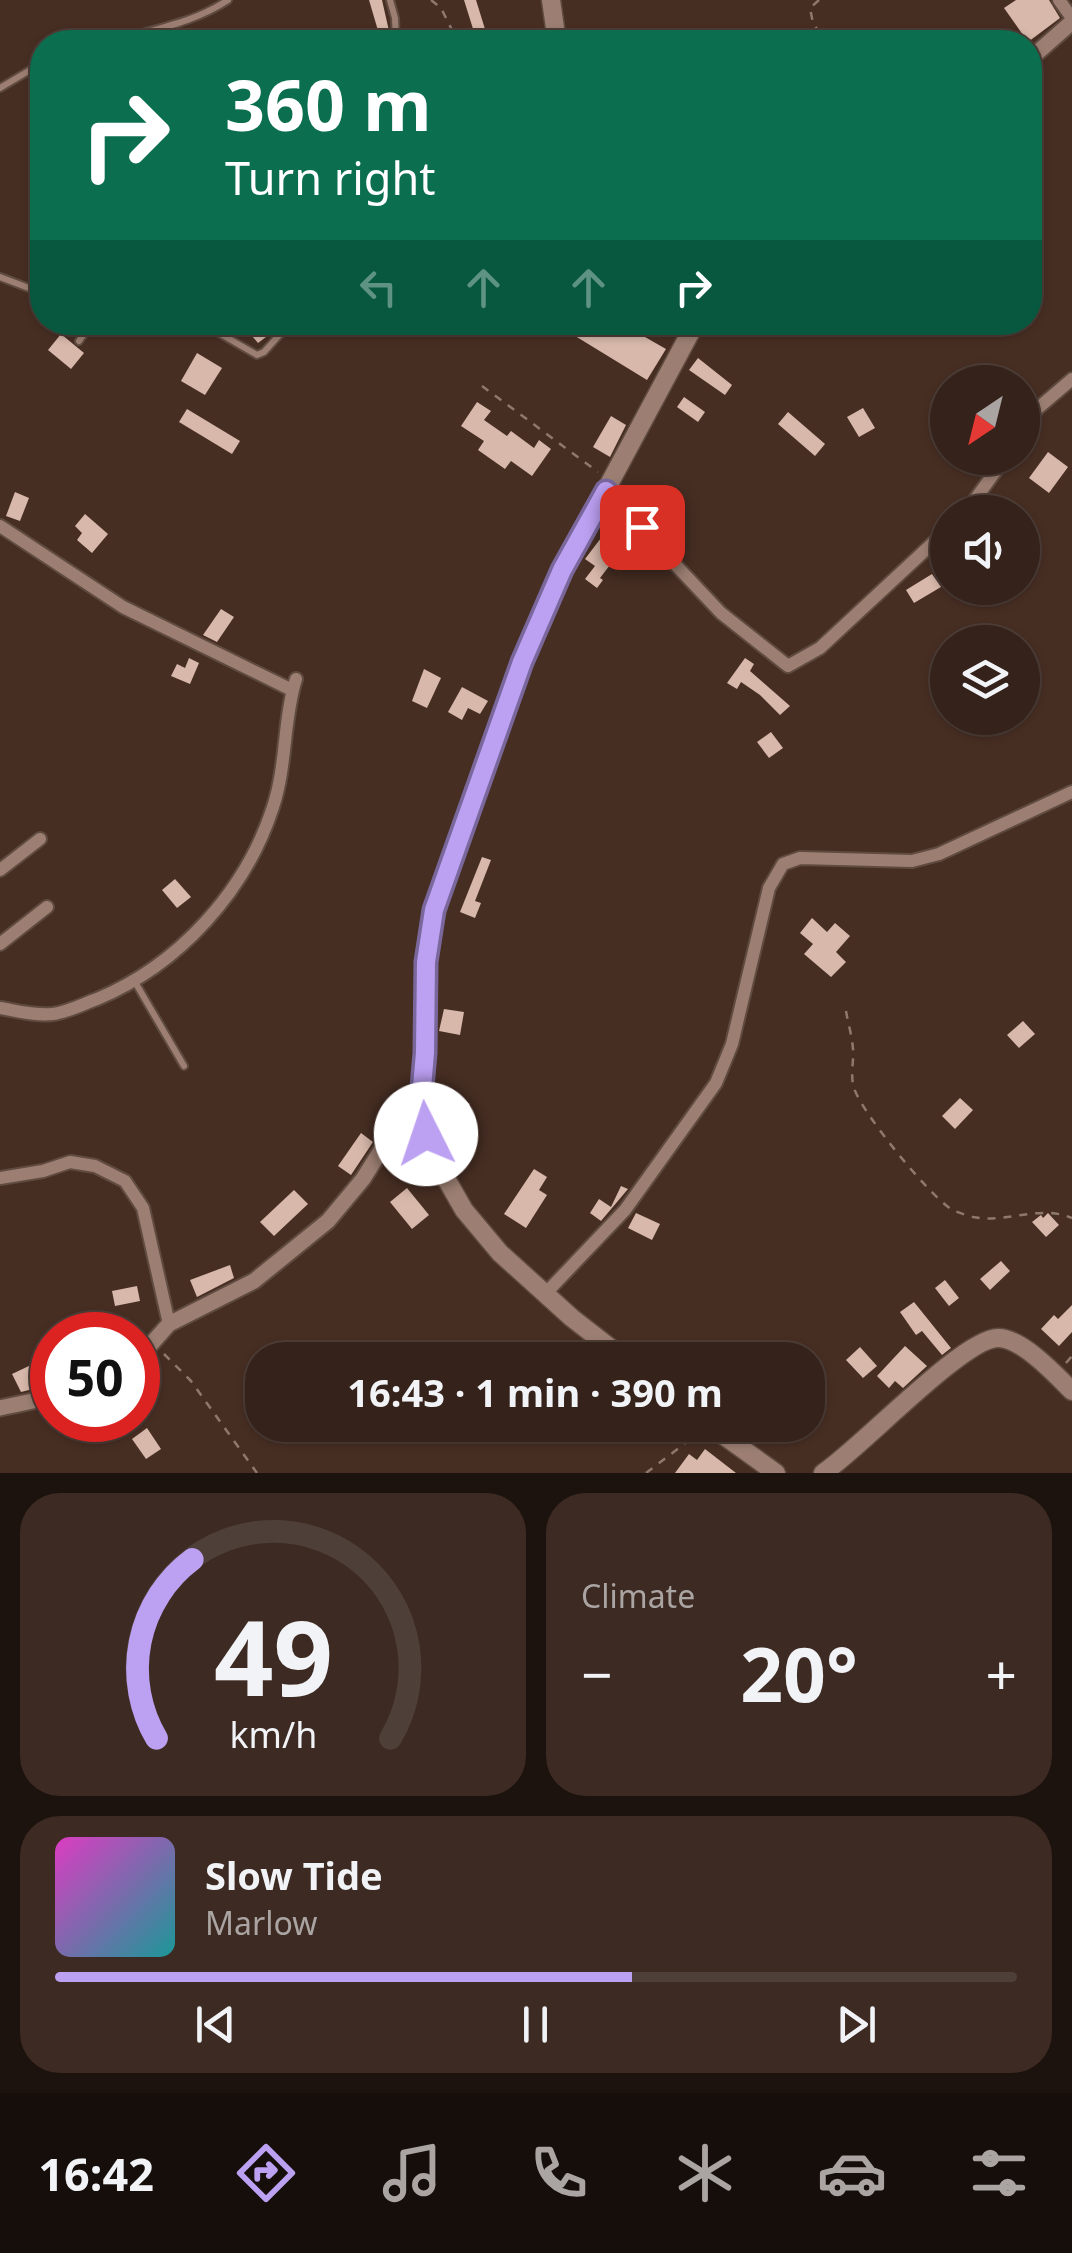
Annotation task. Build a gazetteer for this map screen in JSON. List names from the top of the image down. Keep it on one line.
{"north":"bottom left","page":{"turn":["360 m","Turn right"],"limit":"50","trip":"16:43 · 1 min · 390 m","tile":"Climate","heat":["−","20°","+"],"song":["Slow Tide","Marlow"],"tabs":"16:42","gauge":["49","km/h"]}}
